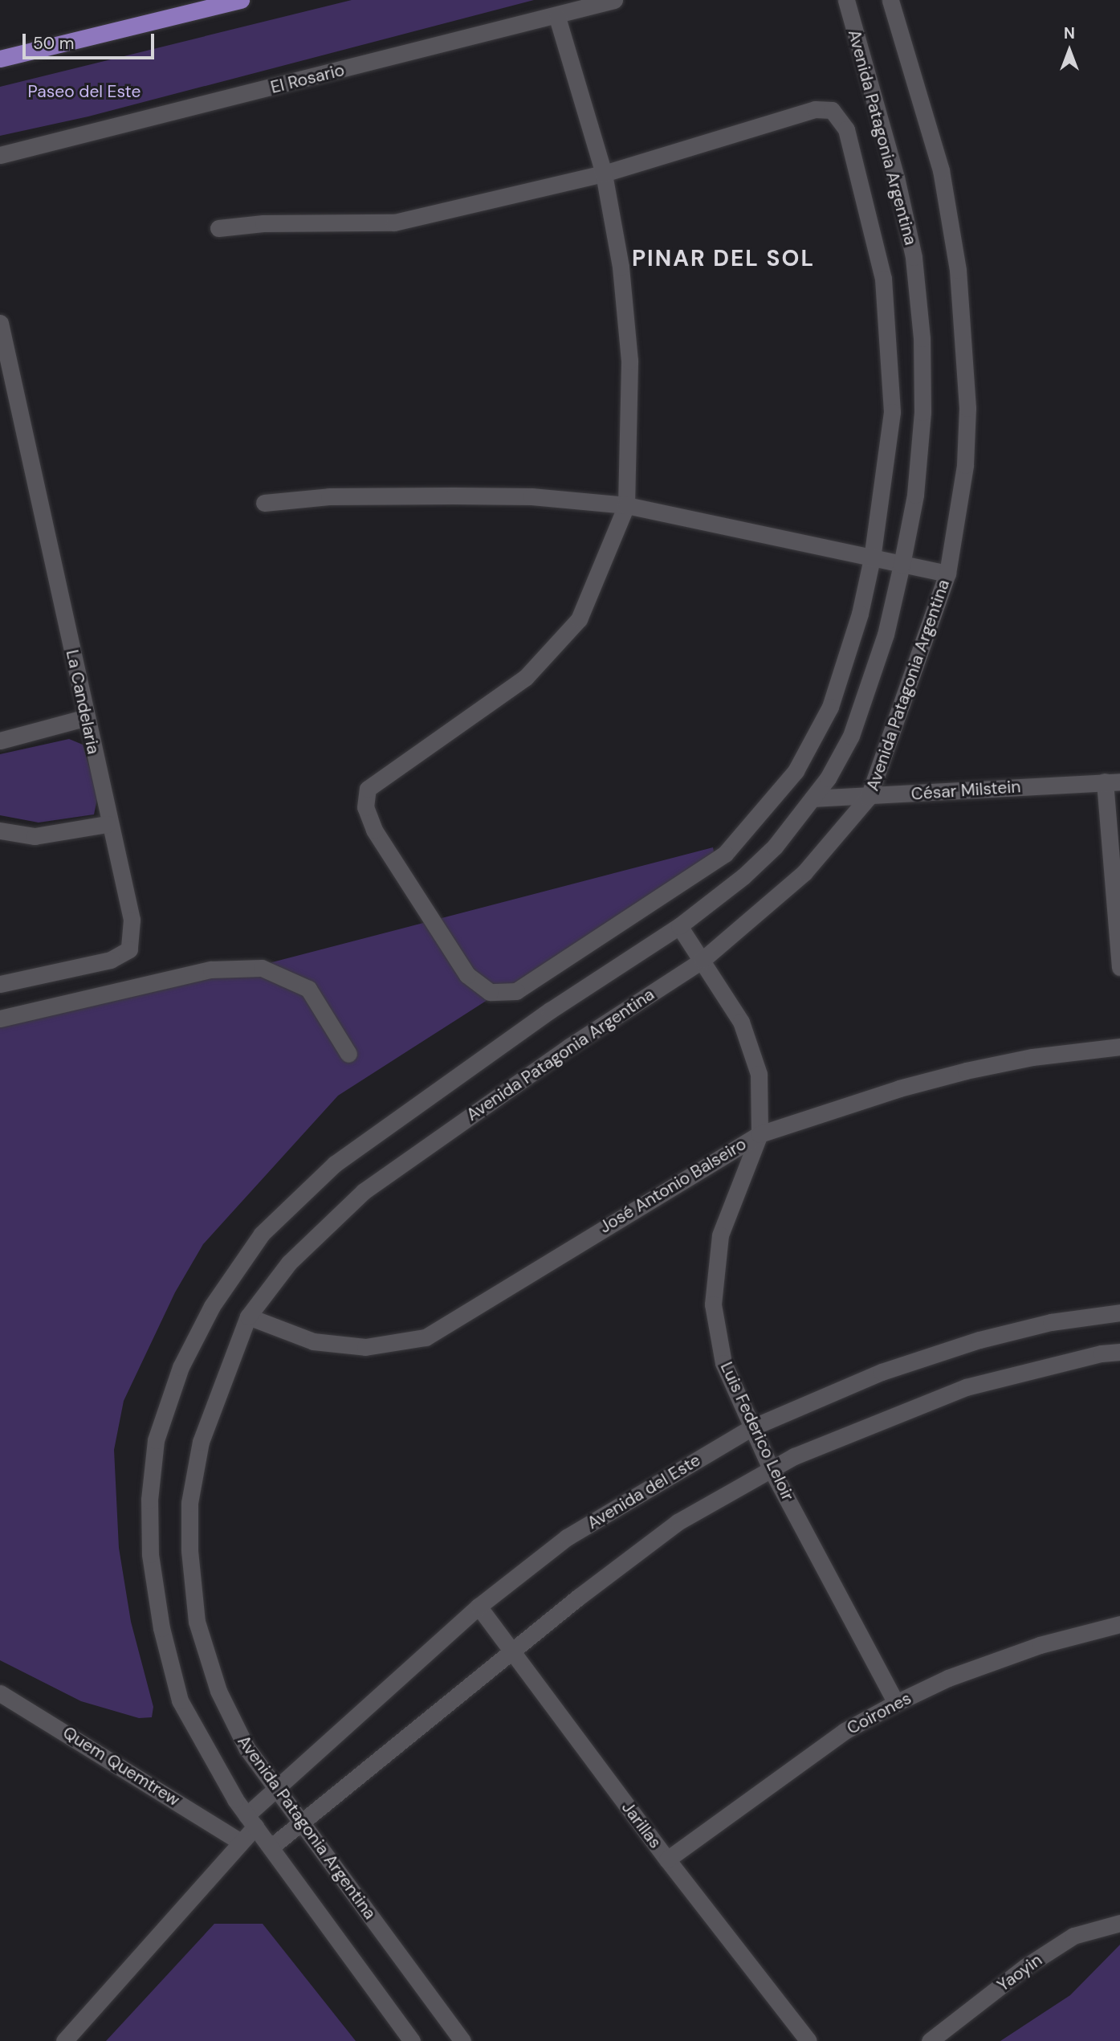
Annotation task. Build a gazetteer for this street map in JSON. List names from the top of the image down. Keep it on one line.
{"streets":{"street":["El Rosario","Avenida Patagonia Argentina","La Candelaria","César Milstein","José Antonio Balseiro","Luis Federico Leloir","Avenida del Este","Coirones","Quem Quemtrew","Jarillas","Yaoyin"]},"crossings":[["Avenida Patagonia Argentina","César Milstein"],["Avenida Patagonia Argentina","José Antonio Balseiro"],["Avenida Patagonia Argentina","Luis Federico Leloir"],["Avenida Patagonia Argentina","Avenida del Este"],["José Antonio Balseiro","Luis Federico Leloir"],["Luis Federico Leloir","Avenida del Este"],["Luis Federico Leloir","Coirones"],["Avenida del Este","Quem Quemtrew"],["Avenida del Este","Jarillas"],["Coirones","Jarillas"]],"districts":["PINAR DEL SOL"],"parks":["Paseo del Este"],"scale_bar":"50 m","north":"top"}
